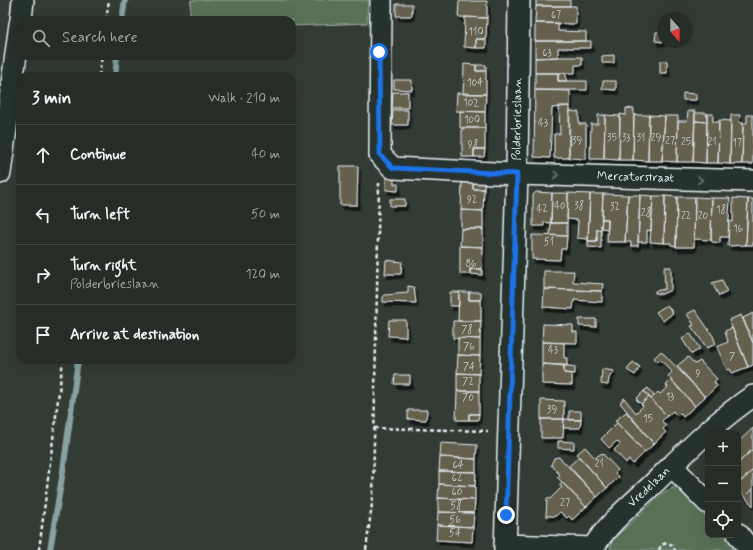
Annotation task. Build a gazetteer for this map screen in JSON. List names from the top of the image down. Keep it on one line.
{"streets":{"street":["Polderbrieslaan","Mercatorstraat","Vredelaan"]},"crossings":[["Polderbrieslaan","Mercatorstraat"],["Polderbrieslaan","Vredelaan"]],"one_way":["Mercatorstraat"],"house_numbers":["67","110","63","104","102","100","43","35","33","31","29","39","27","25","21","17","98","92","40","38","32","42","18","28","22","20","16","51","86","78","76","43","7","74","9","72","13","70","39","15","21","64","62","60","27","58","56","54"],"north":"bottom","page":{"search":"Search here","heading":["3 min","Walk · 210 m"],"list":[["Continue","40 m"],["Turn left","50 m"],["Turn right","Polderbrieslaan","120 m"],"Arrive at destination"],"map_buttons":["+","−"]}}
